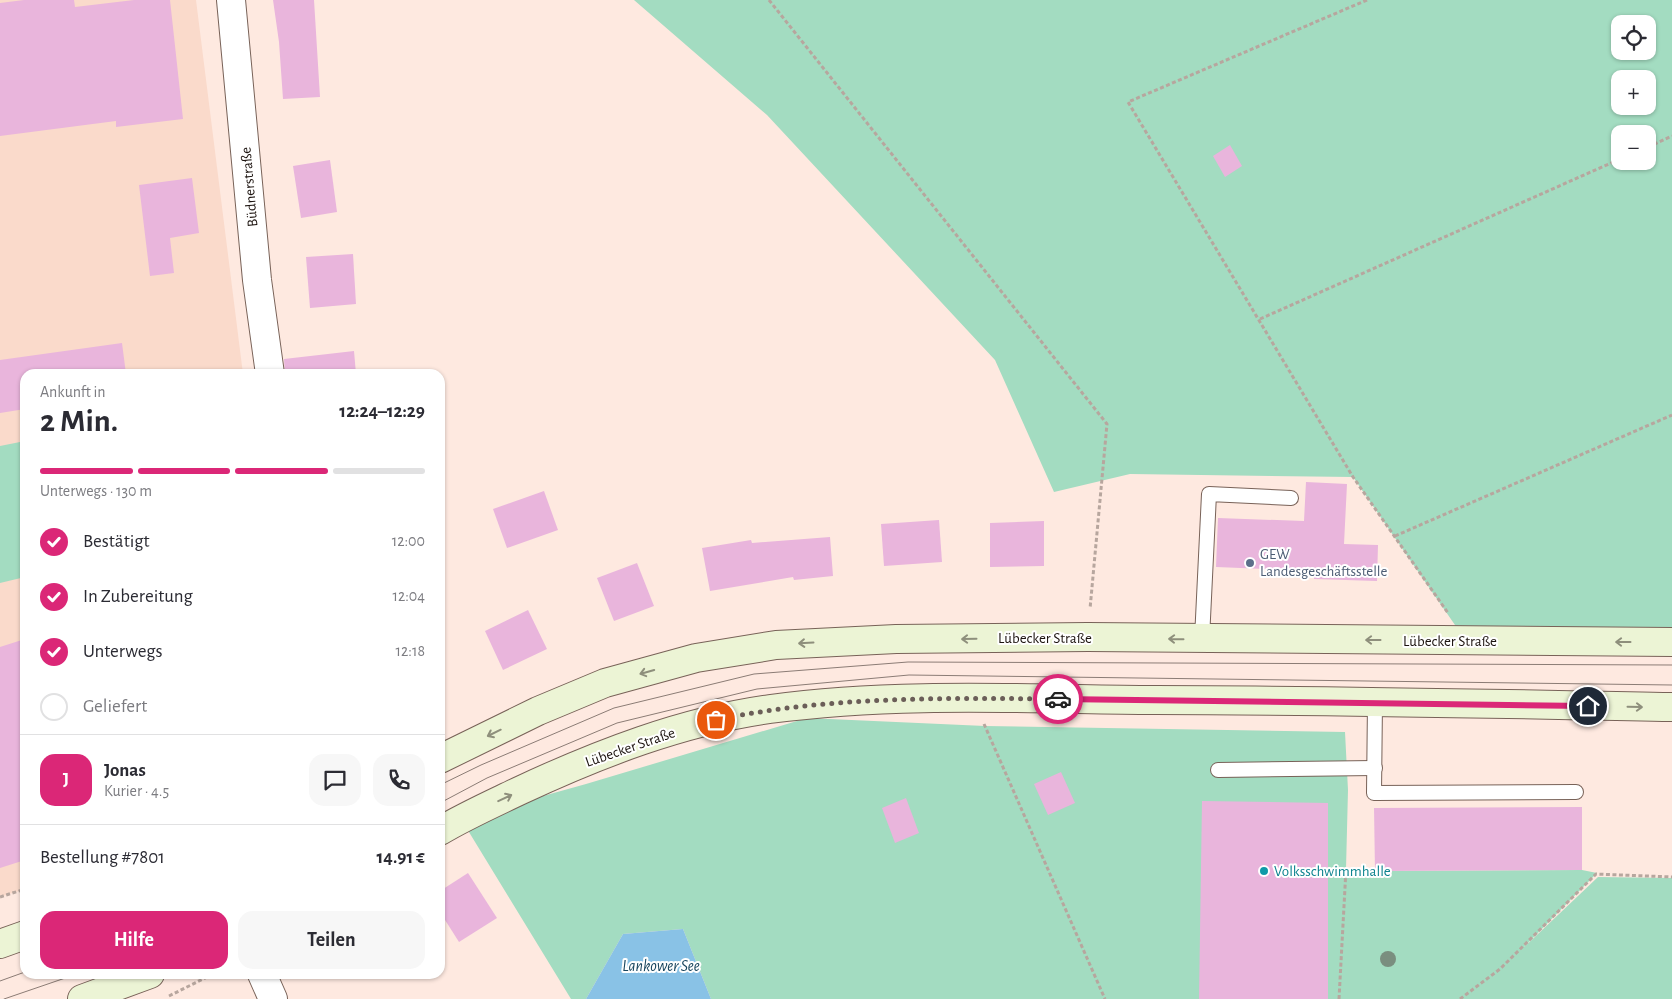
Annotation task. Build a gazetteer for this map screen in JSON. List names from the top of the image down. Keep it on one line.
{"streets":{"street":["Büdnerstraße","Lübecker Straße"]},"water":["Lankower See"],"places":["GEW Landesgeschäftsstelle","Volksschwimmhalle"],"page":{"map_buttons":["+","−"],"heading":["2 Min.","Ankunft in","12:24–12:29"],"panel":["Jonas","Kurier · 4.5","Bestellung #7801","14.91 €"],"bar":"Unterwegs · 130 m","list":[["Bestätigt","12:00"],["In Zubereitung","12:04"],["Unterwegs","12:18"],"Geliefert"],"round":"J","buttons":["Hilfe","Teilen"]}}
